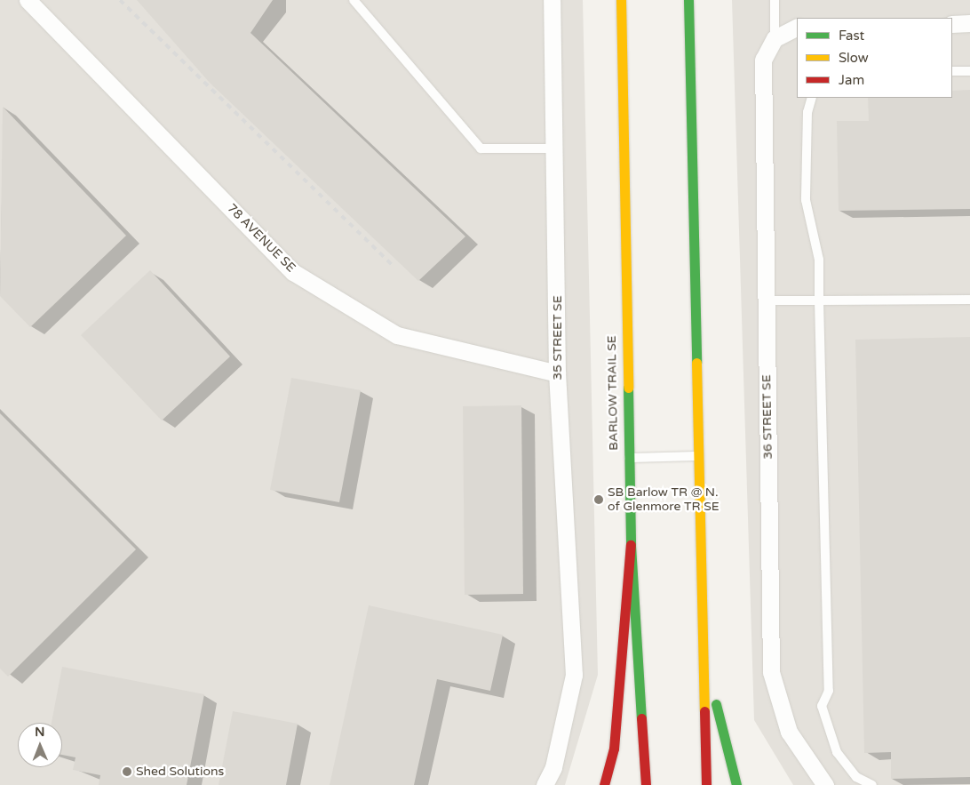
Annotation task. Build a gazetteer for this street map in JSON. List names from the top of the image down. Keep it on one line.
{"streets":{"main road":["BARLOW TRAIL SE"],"street":["78 AVENUE SE","35 STREET SE","36 STREET SE"]},"crossings":[["78 AVENUE SE","35 STREET SE"]],"places":["SB Barlow TR @ N. of Glenmore TR SE","Shed Solutions"],"legend":["Fast","Slow","Jam"],"north":"top"}
